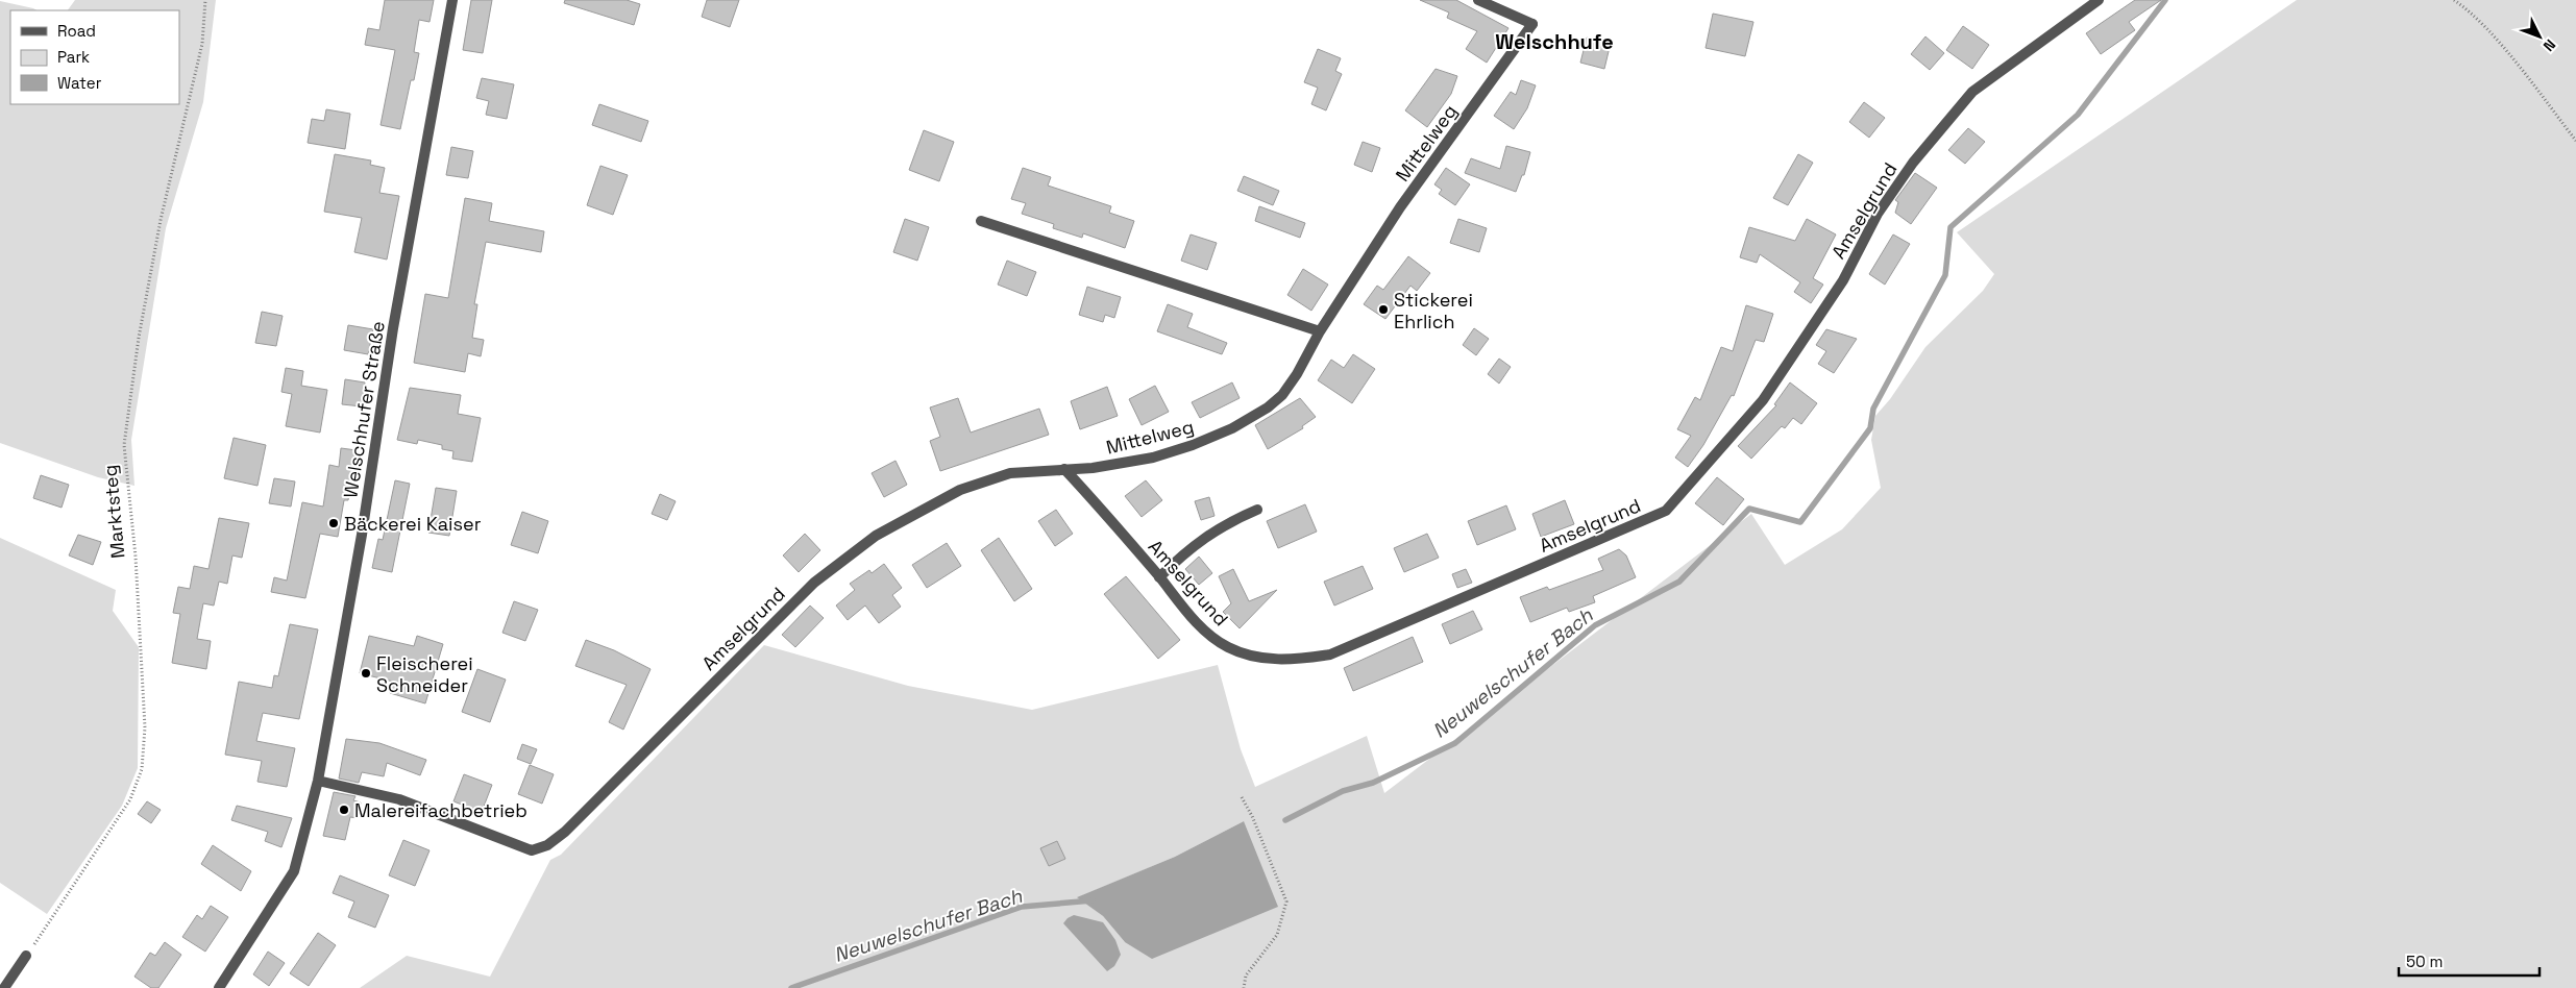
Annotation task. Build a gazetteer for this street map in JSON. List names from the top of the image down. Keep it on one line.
{"streets":{"street":["Mittelweg","Amselgrund","Welschhufer Straße"],"path":["Marktsteg"]},"crossings":[["Mittelweg","Amselgrund"],["Amselgrund","Welschhufer Straße"]],"districts":["Welschhufe"],"water":["Neuwelschufer Bach"],"places":["Stickerei Ehrlich","Bäckerei Kaiser","Fleischerei Schneider","Malereifachbetrieb"],"legend":["Road","Park","Water"],"scale_bar":"50 m","north":"bottom right"}
